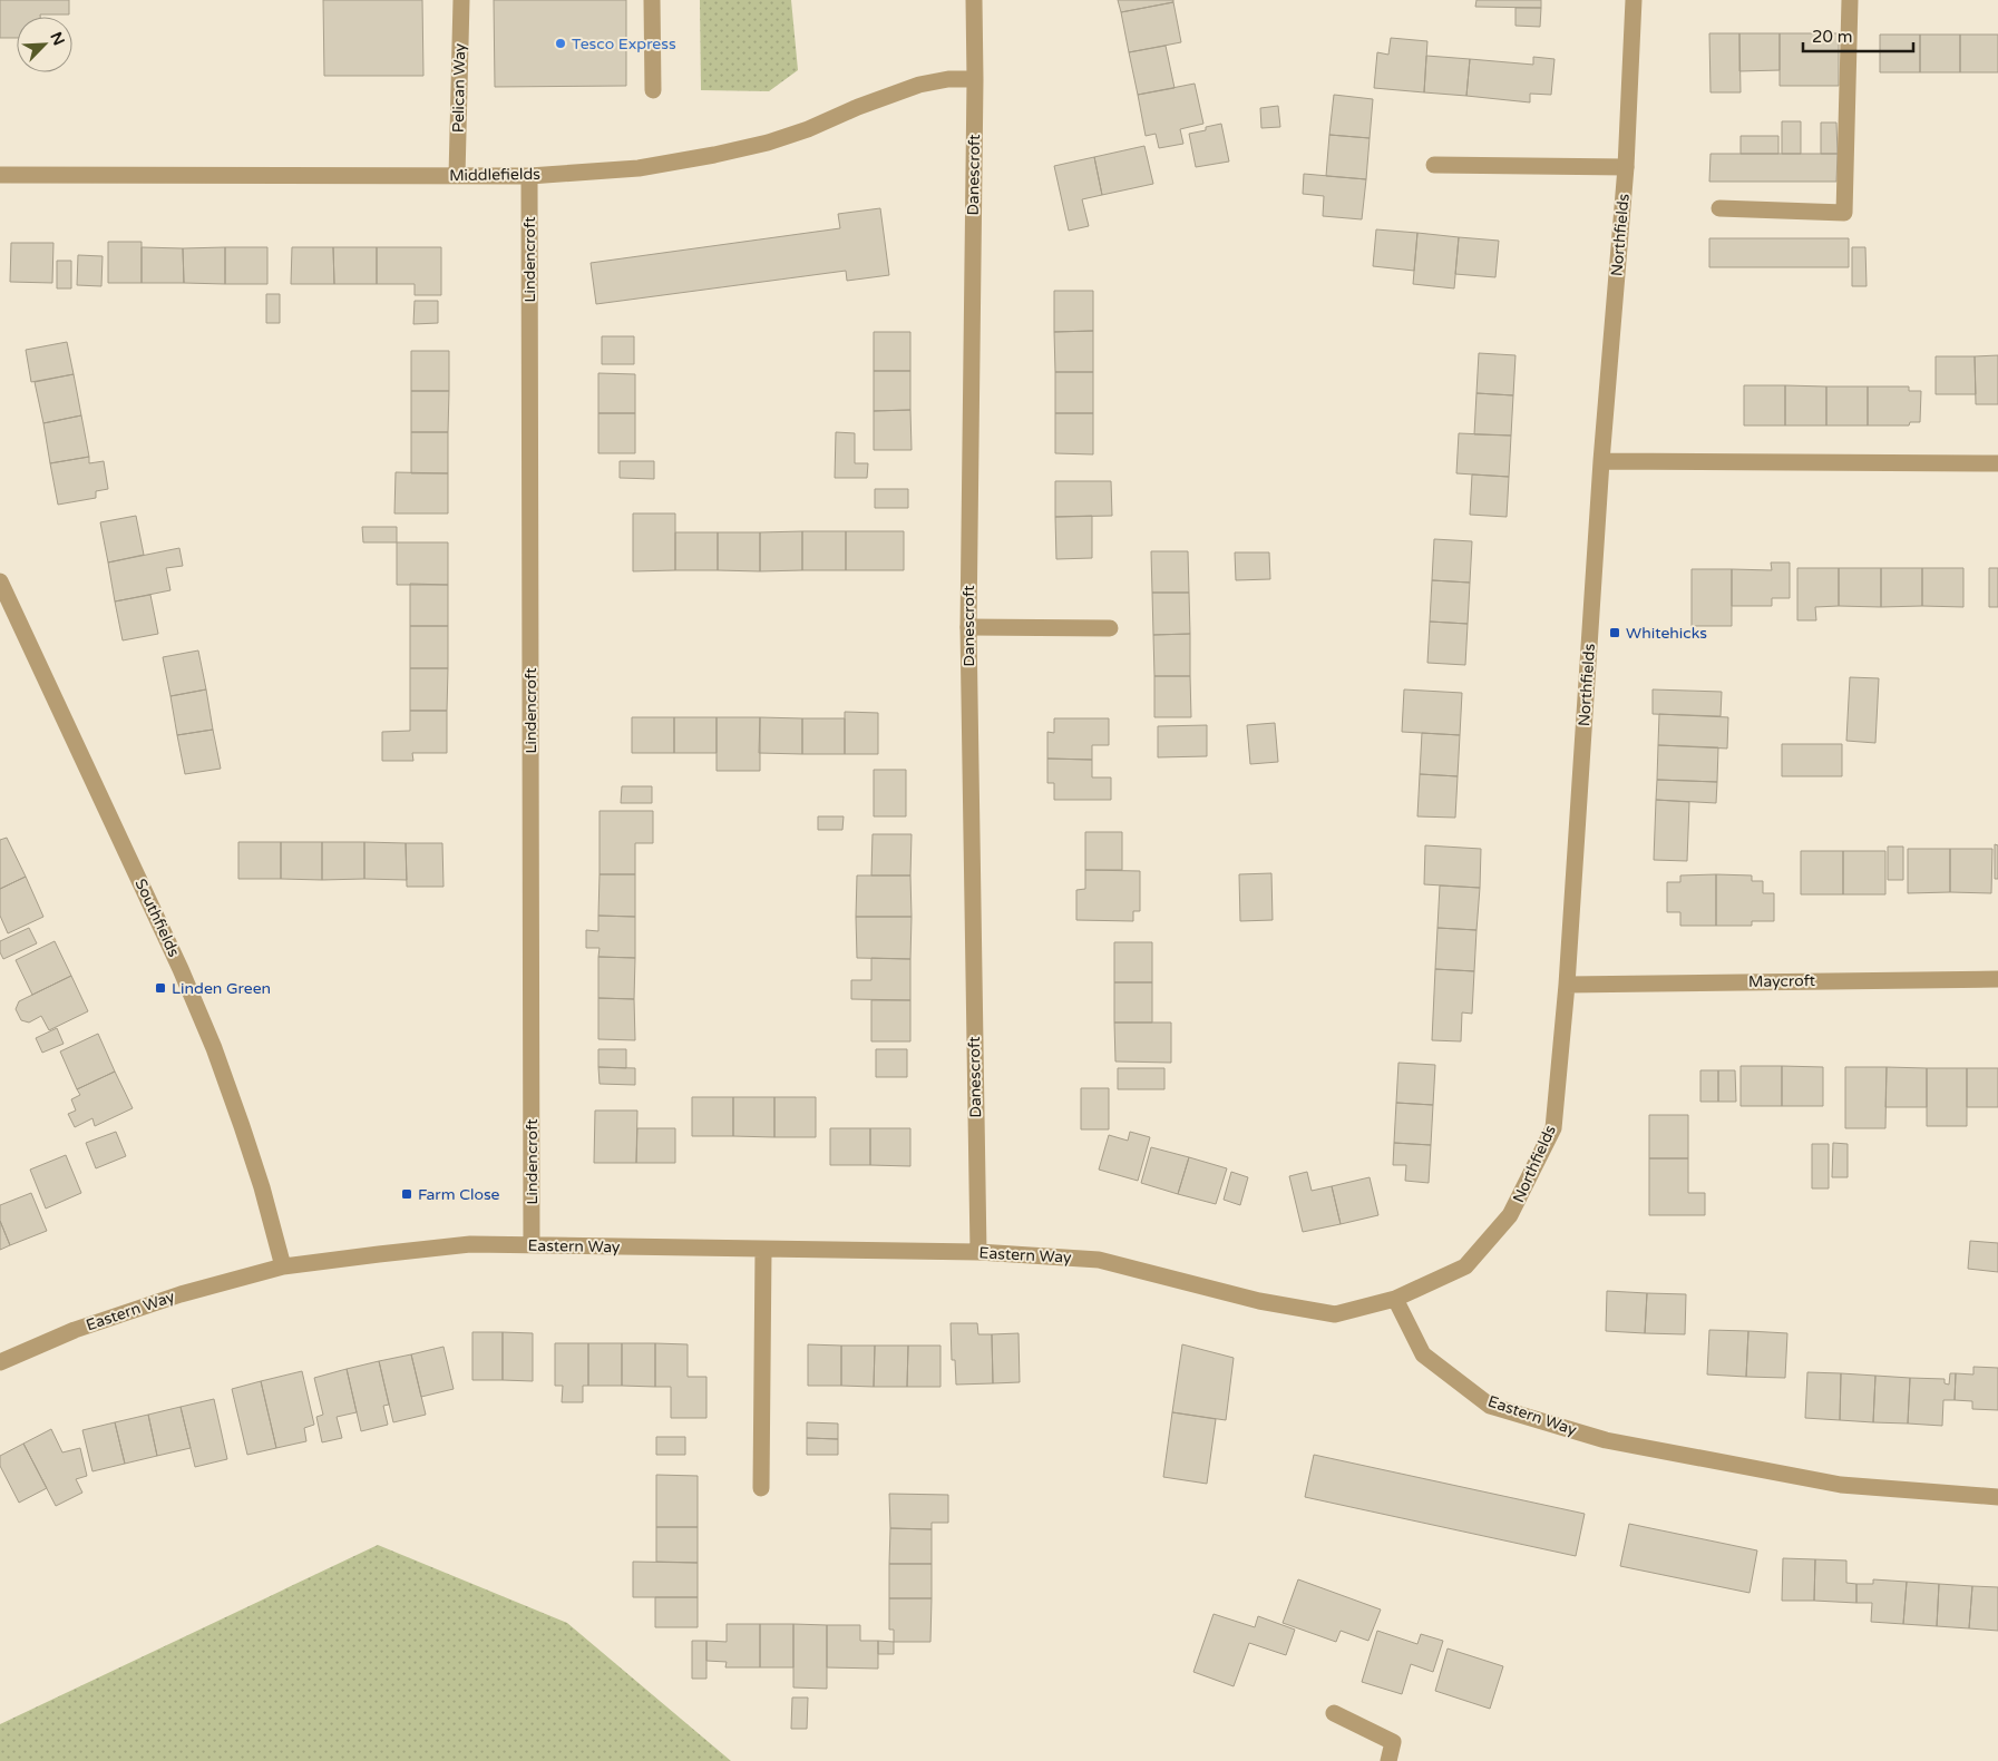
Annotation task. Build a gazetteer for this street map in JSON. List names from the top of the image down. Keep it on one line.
{"streets":{"street":["Pelican Way","Middlefields","Danescroft","Northfields","Lindencroft","Southfields","Maycroft","Eastern Way"]},"crossings":[["Pelican Way","Middlefields"],["Middlefields","Danescroft"],["Middlefields","Lindencroft"],["Danescroft","Eastern Way"],["Northfields","Maycroft"],["Northfields","Eastern Way"],["Lindencroft","Eastern Way"],["Southfields","Eastern Way"]],"places":{"other":["Tesco Express"],"transit":["Whitehicks","Linden Green","Farm Close"]},"scale_bar":"20 m","north":"top right"}
